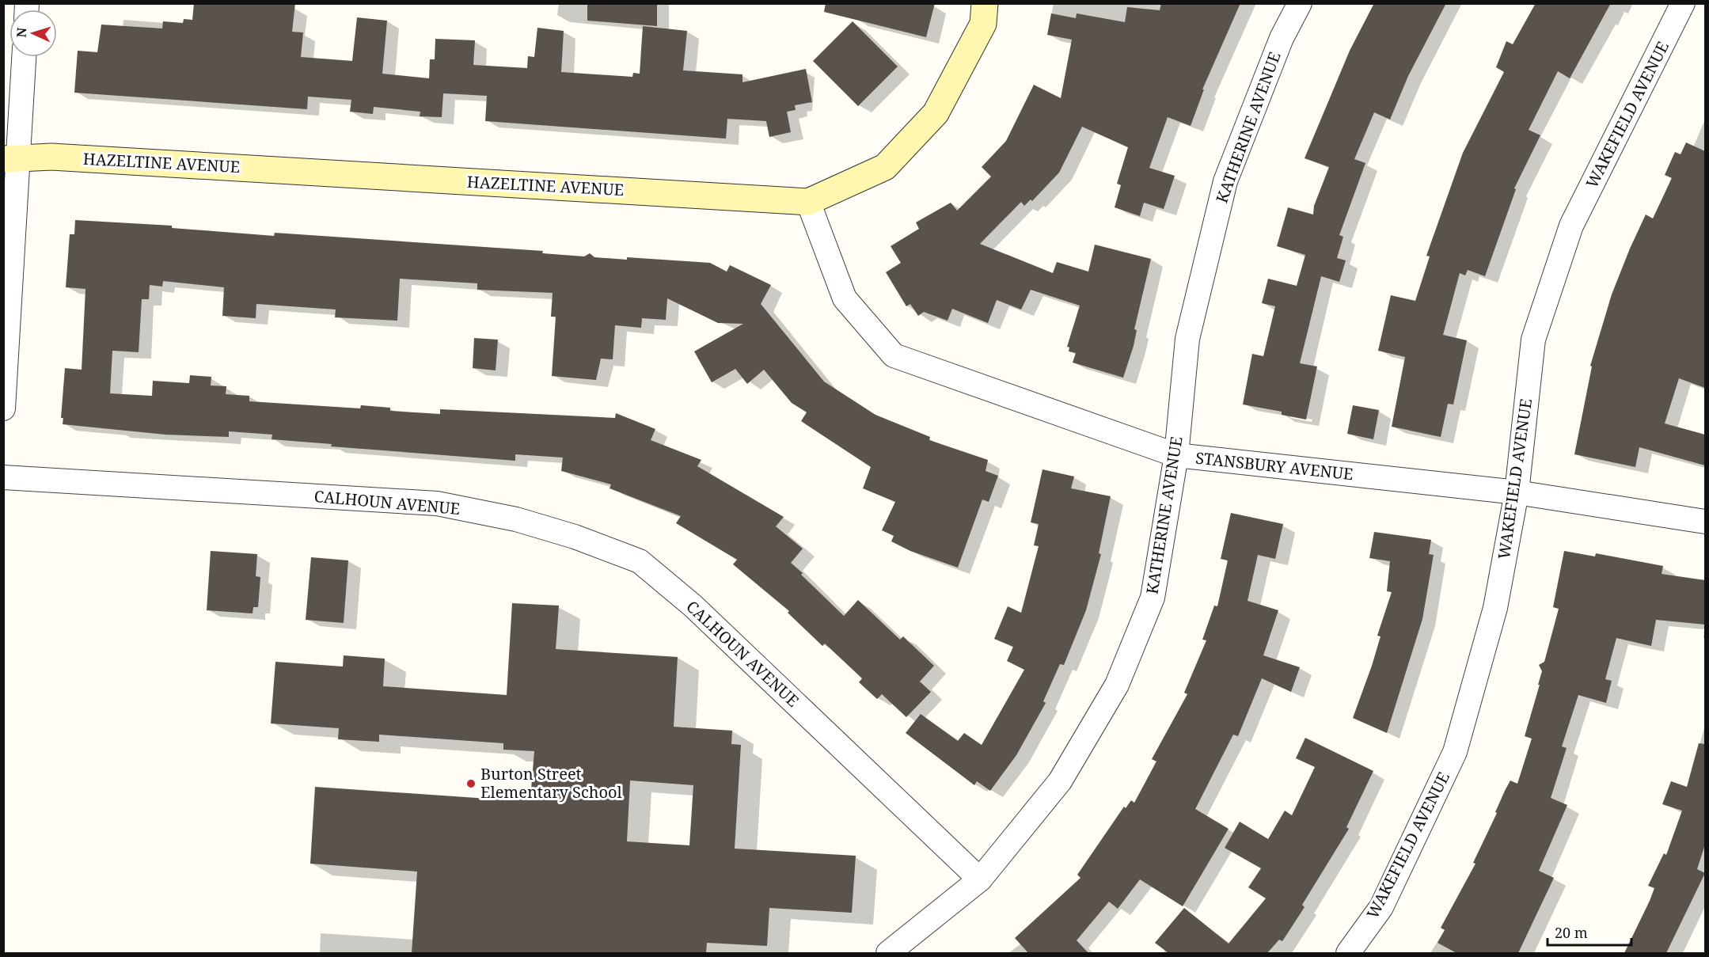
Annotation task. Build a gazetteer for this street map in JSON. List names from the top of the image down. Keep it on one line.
{"streets":{"street":["WAKEFIELD AVENUE","KATHERINE AVENUE","HAZELTINE AVENUE","STANSBURY AVENUE","CALHOUN AVENUE"]},"crossings":[["WAKEFIELD AVENUE","STANSBURY AVENUE"],["KATHERINE AVENUE","STANSBURY AVENUE"],["KATHERINE AVENUE","CALHOUN AVENUE"],["HAZELTINE AVENUE","STANSBURY AVENUE"]],"places":["Burton Street Elementary School"],"scale_bar":"20 m","north":"left"}
